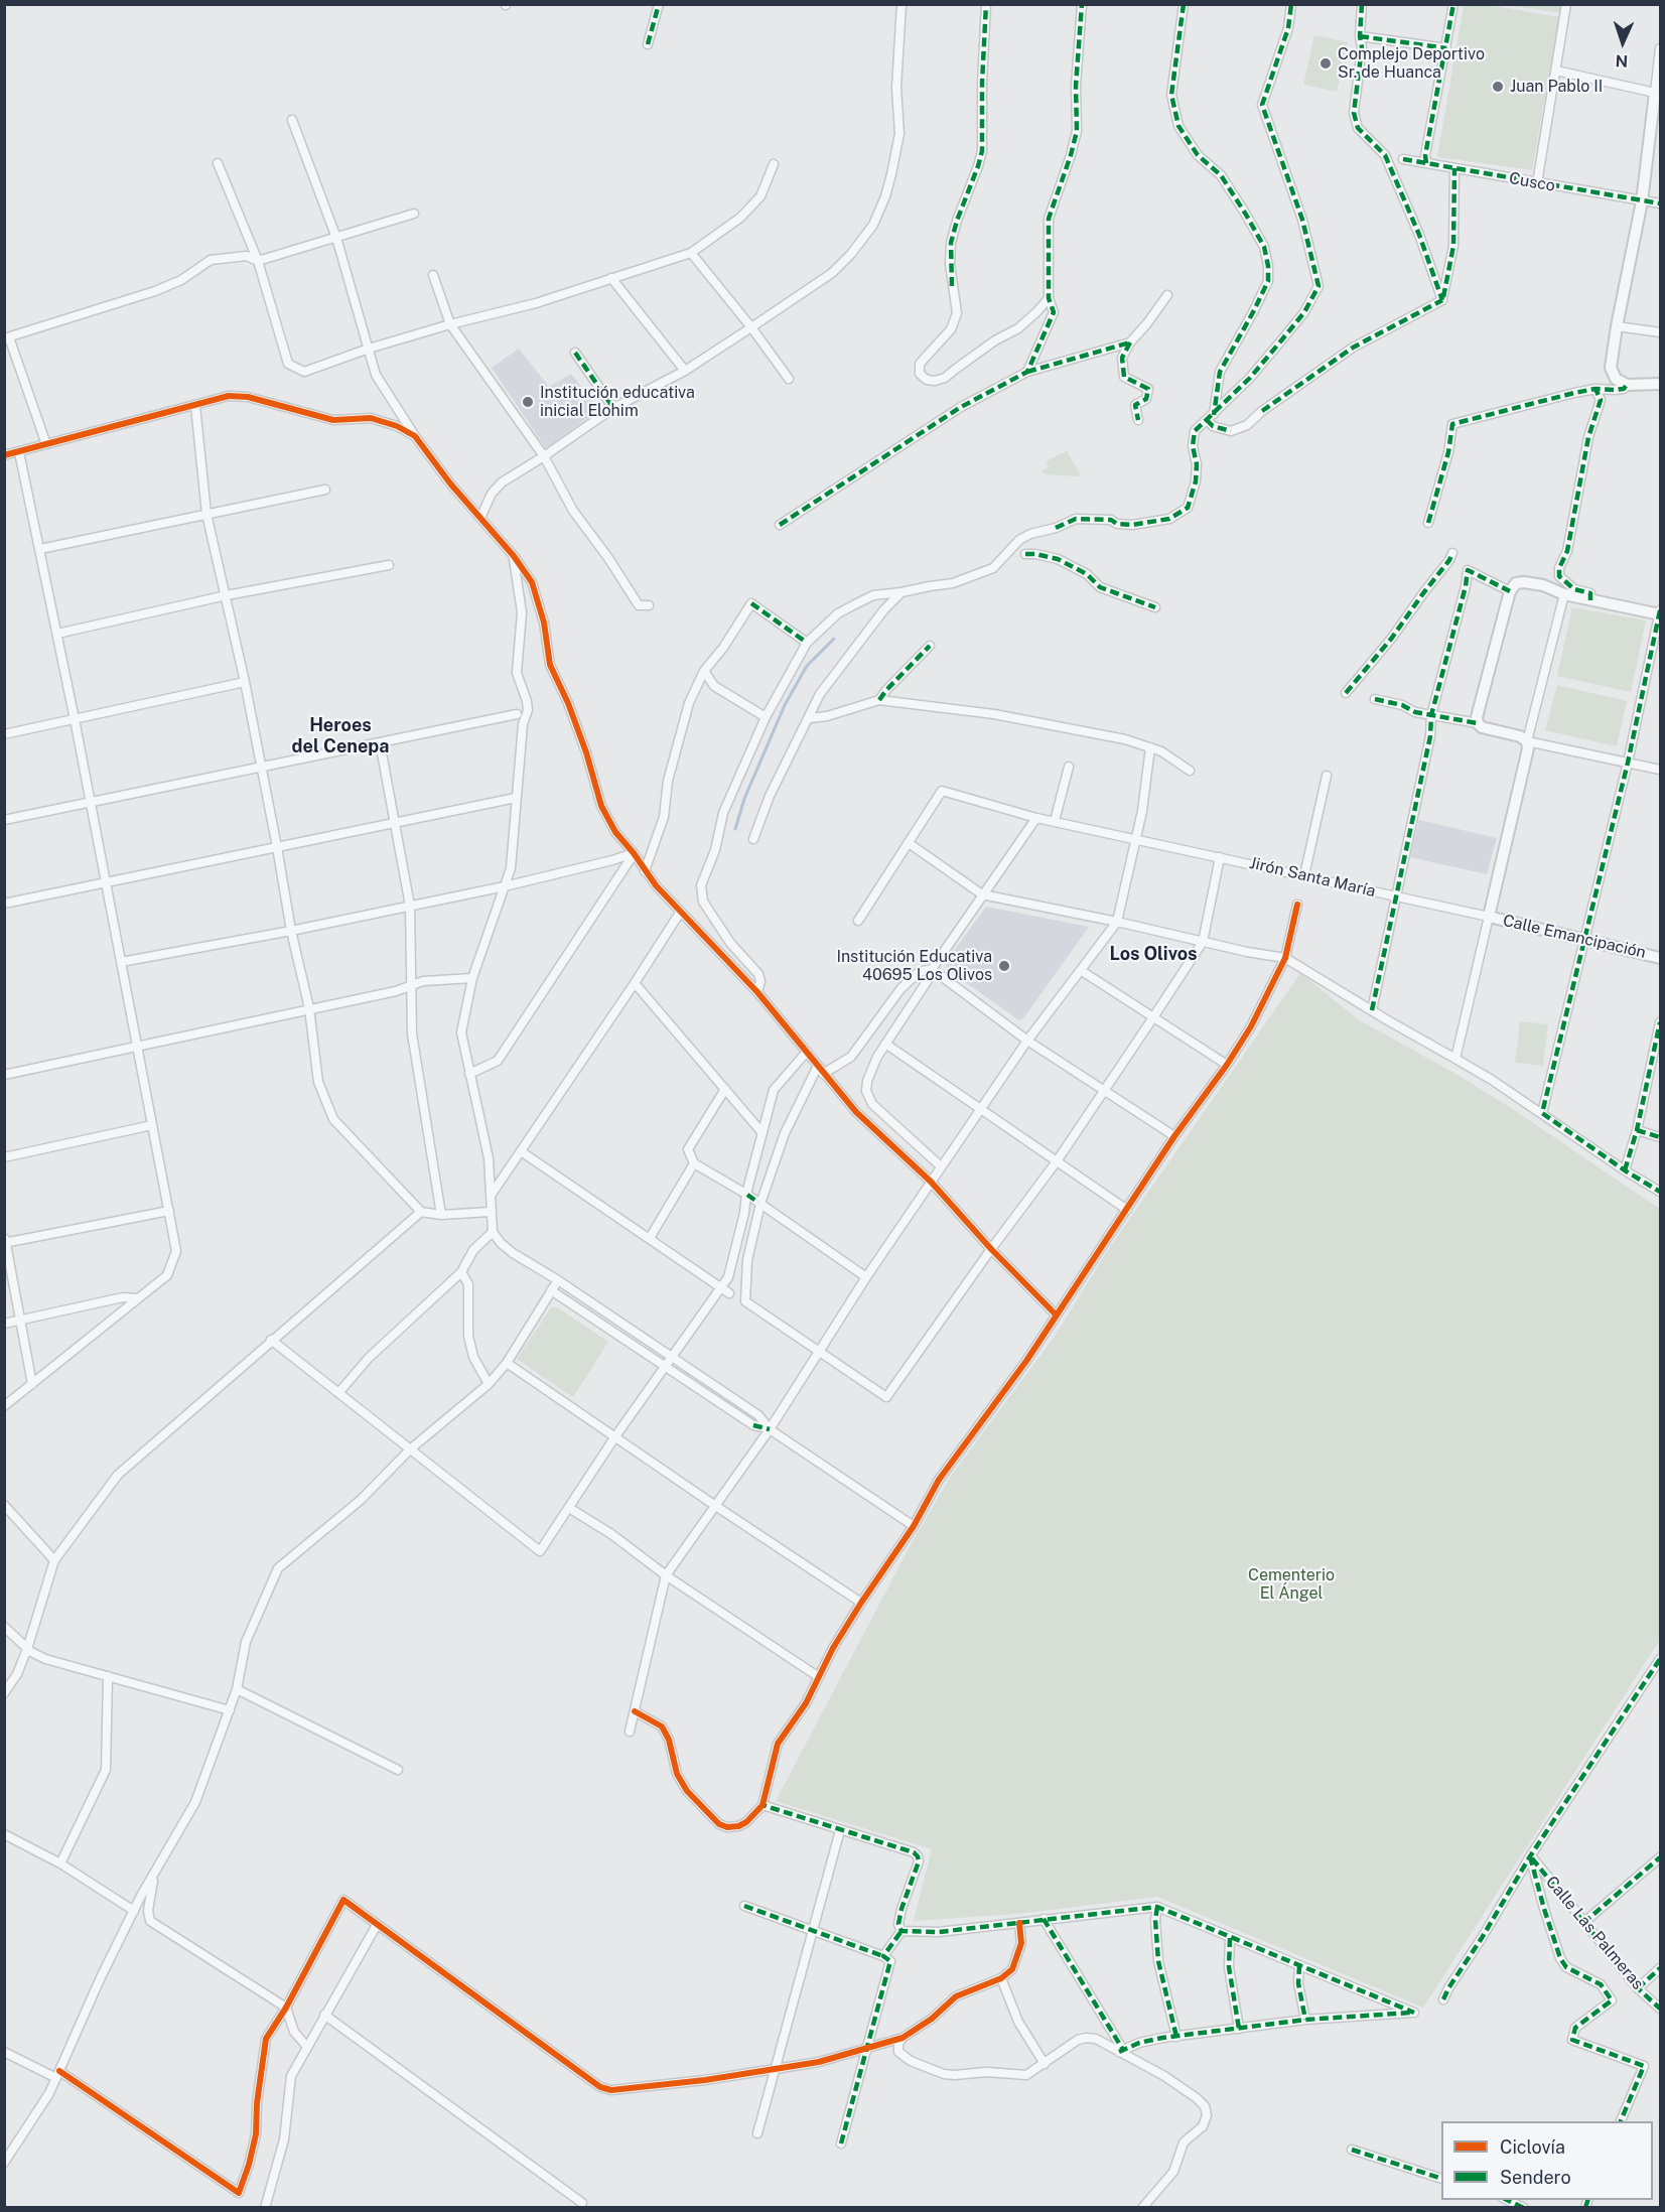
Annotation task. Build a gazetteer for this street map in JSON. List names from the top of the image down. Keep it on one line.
{"streets":{"street":["Cusco","Jirón Santa María","Calle Emancipación","Calle Las Palmeras"]},"crossings":[["Jirón Santa María","Calle Emancipación"]],"districts":["Heroes del Cenepa","Los Olivos"],"parks":["Cementerio El Ángel"],"places":["Complejo Deportivo Sr. de Huanca","Juan Pablo II","Institución educativa inicial Elohim","Institución Educativa 40695 Los Olivos"],"legend":["Ciclovía","Sendero"],"north":"bottom"}
